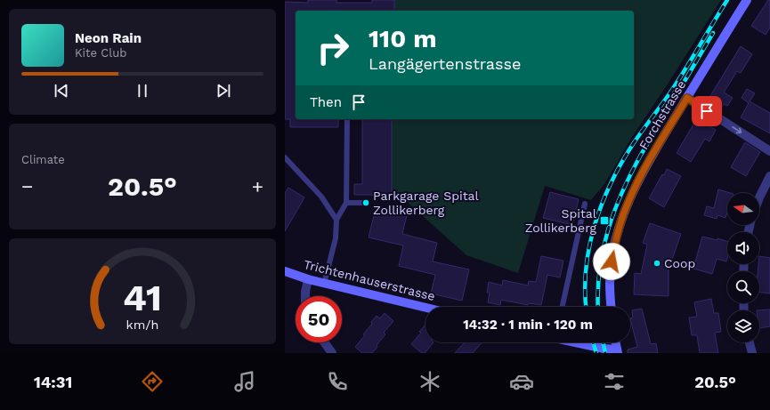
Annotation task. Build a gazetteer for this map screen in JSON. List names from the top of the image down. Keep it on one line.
{"streets":{"main road":["Forchstrasse","Trichtenhauserstrasse"]},"places":{"other":["Parkgarage Spital Zollikerberg","Coop"],"transit":["Spital Zollikerberg"]},"north":"left","page":{"turn":["110 m","Langägertenstrasse"],"song":["Neon Rain","Kite Club"],"then":"Then","tile":"Climate","heat":["−","20.5°","+"],"limit":"50","trip":"14:32 · 1 min · 120 m","tabs":["14:31","20.5°"],"gauge":["41","km/h"]}}
